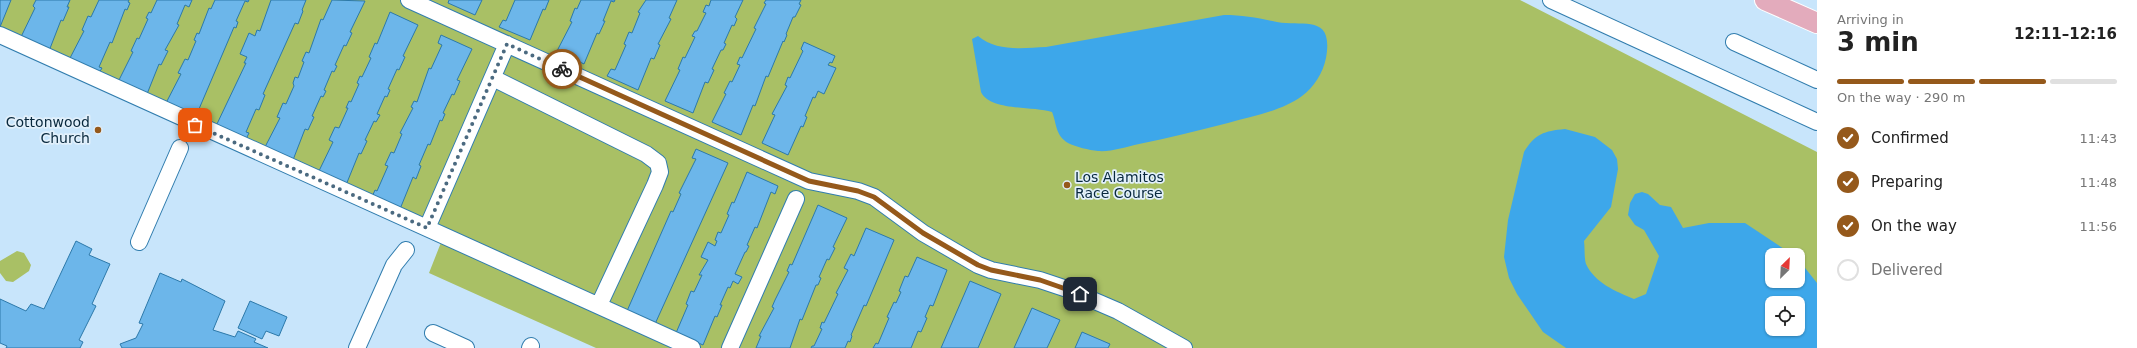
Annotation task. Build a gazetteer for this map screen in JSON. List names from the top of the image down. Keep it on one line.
{"places":["Cottonwood Church","Los Alamitos Race Course"],"north":"top right","page":{"heading":["3 min","Arriving in","12:11–12:16"],"bar":"On the way · 290 m","list":[["Confirmed","11:43"],["Preparing","11:48"],["On the way","11:56"],"Delivered"]}}
